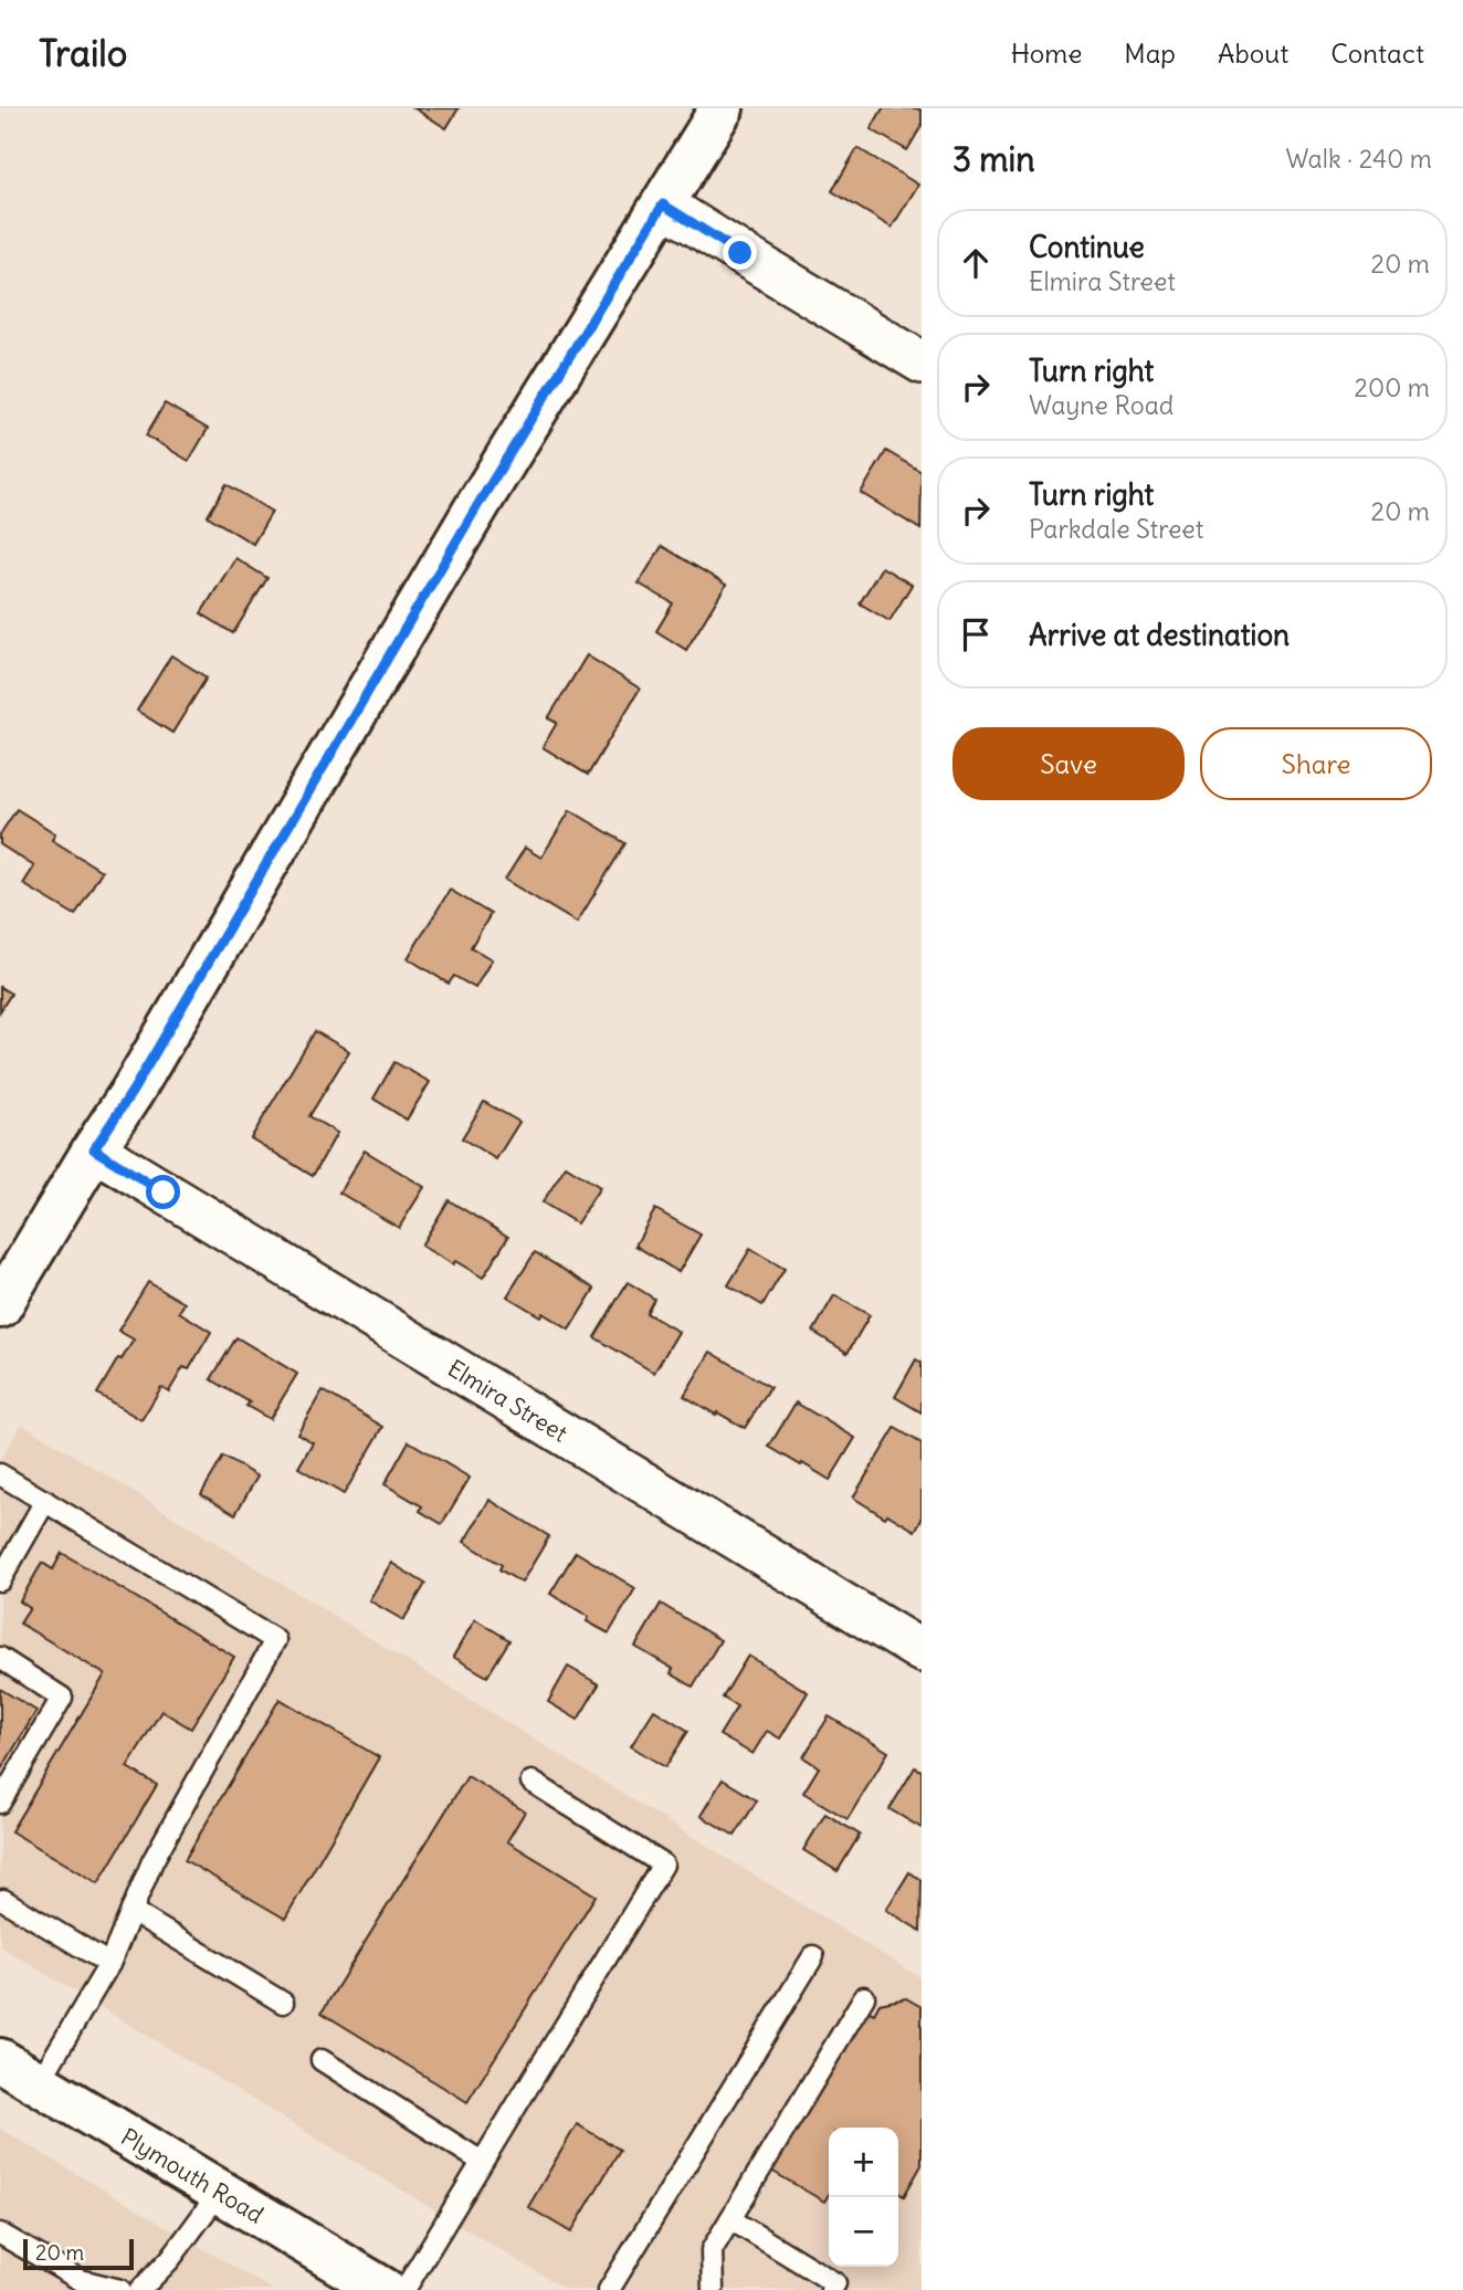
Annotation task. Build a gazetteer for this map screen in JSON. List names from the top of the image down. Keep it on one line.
{"streets":{"main road":["Plymouth Road"],"street":["Elmira Street"]},"scale_bar":"20 m","page":{"header":"Trailo","nav":["Home","Map","About","Contact"],"heading":["3 min","Walk · 240 m"],"list":[["Continue","Elmira Street","20 m"],["Turn right","Wayne Road","200 m"],["Turn right","Parkdale Street","20 m"],"Arrive at destination"],"buttons":["Save","Share"],"map_buttons":["+","−"],"scale":"20 m"}}
